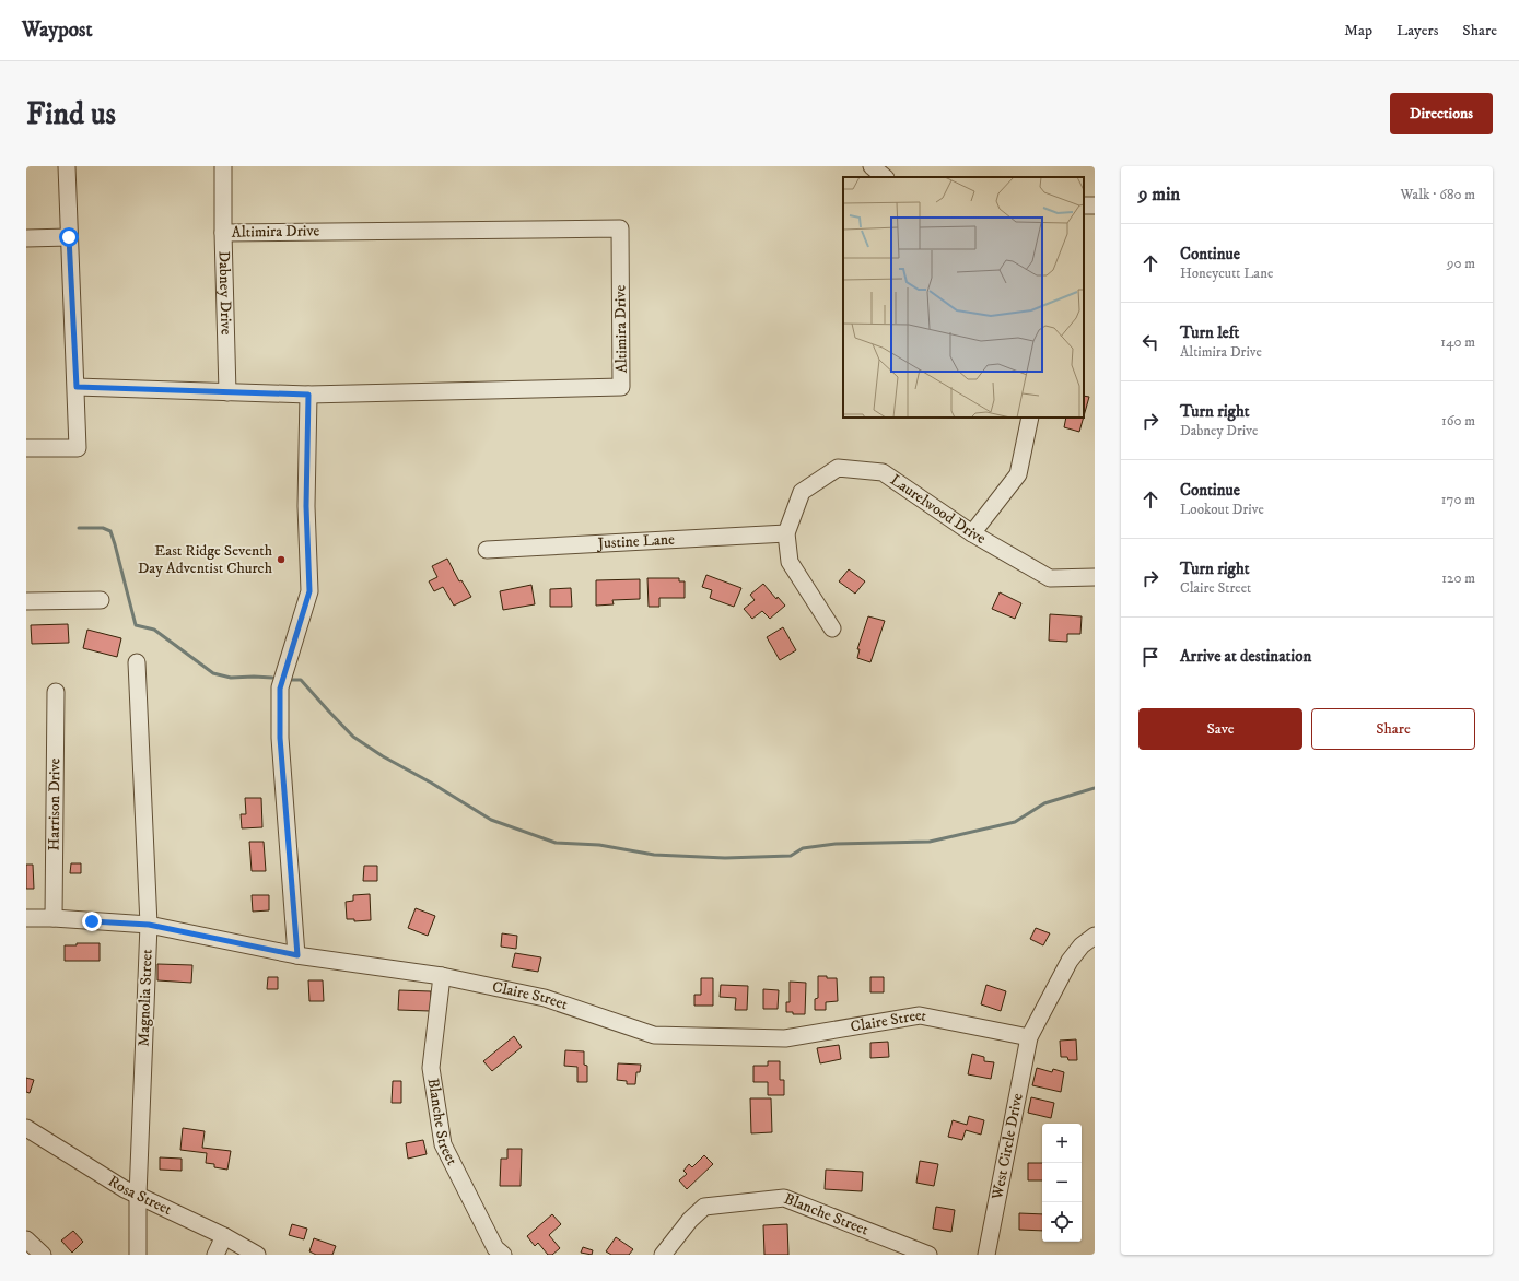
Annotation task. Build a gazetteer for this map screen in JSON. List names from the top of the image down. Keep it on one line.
{"streets":{"street":["Altimira Drive","Dabney Drive","Laurelwood Drive","Justine Lane","Harrison Drive","Claire Street","Magnolia Street","Blanche Street","West Circle Drive","Rosa Street"]},"crossings":[["Altimira Drive","Dabney Drive"],["Laurelwood Drive","Justine Lane"],["Harrison Drive","Claire Street"],["Claire Street","Magnolia Street"],["Claire Street","Blanche Street"],["Claire Street","West Circle Drive"],["Magnolia Street","Rosa Street"]],"places":["East Ridge Seventh Day Adventist Church"],"page":{"header":"Waypost","nav":["Map","Layers","Share"],"buttons":["Directions",["Save","Share"]],"title":"Find us","heading":["9 min","Walk · 680 m"],"list":[["Continue","Honeycutt Lane","90 m"],["Turn left","Altimira Drive","140 m"],["Turn right","Dabney Drive","160 m"],["Continue","Lookout Drive","170 m"],["Turn right","Claire Street","120 m"],"Arrive at destination"],"map_buttons":["+","−"]}}
